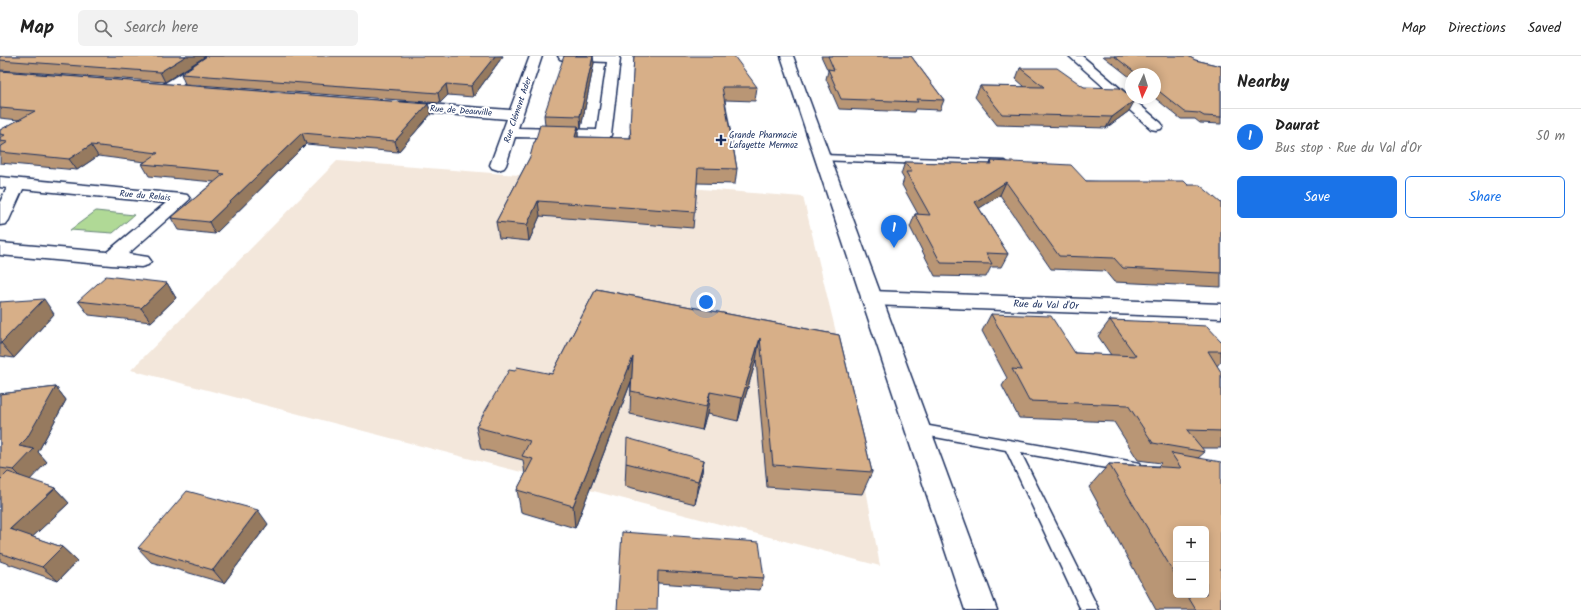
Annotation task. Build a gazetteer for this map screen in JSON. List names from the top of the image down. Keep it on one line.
{"streets":{"street":["Rue Clément Ader","Rue de Deauville","Rue du Relais","Rue du Val d'Or"]},"crossings":[["Rue Clément Ader","Rue de Deauville"]],"places":{"health":["Grande Pharmacie Lafayette Mermoz"]},"north":"bottom","page":{"header":"Map","search":"Search here","nav":["Map","Directions","Saved"],"heading":"Nearby","list":[{"mark":"1","name":"Daurat","note":"Bus stop · Rue du Val d'Or","value":"50 m"}],"buttons":["Save","Share"],"pins":"1","map_buttons":["+","−"]}}
